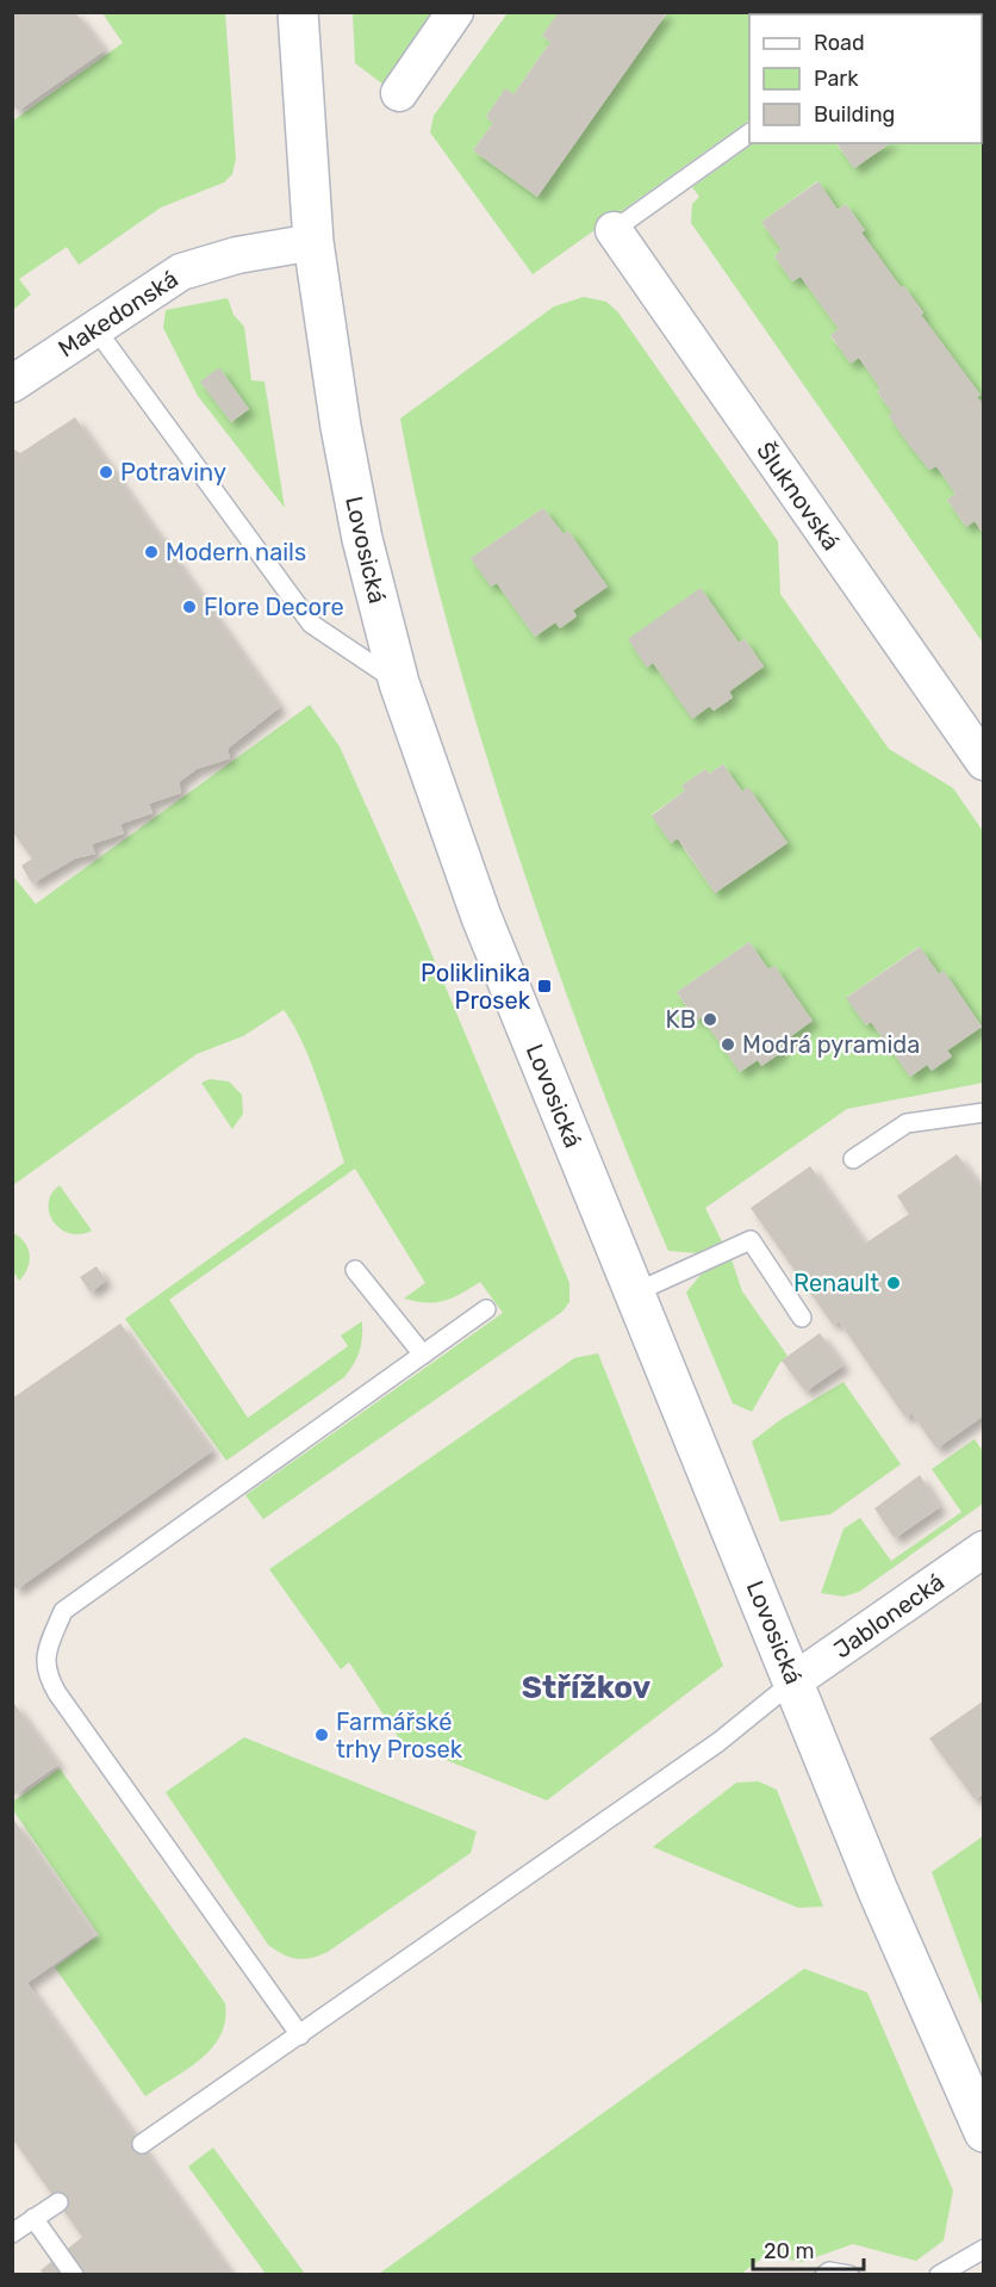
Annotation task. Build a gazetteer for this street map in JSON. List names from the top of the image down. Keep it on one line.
{"streets":{"street":["Makedonská","Šluknovská","Lovosická","Jablonecká"]},"crossings":[["Makedonská","Lovosická"],["Lovosická","Jablonecká"]],"districts":["Střížkov"],"places":{"other":["Potraviny","Modern nails","Flore Decore","KB","Modrá pyramida","Renault","Farmářské trhy Prosek"],"transit":["Poliklinika Prosek"]},"legend":["Road","Park","Building"],"scale_bar":"20 m"}
